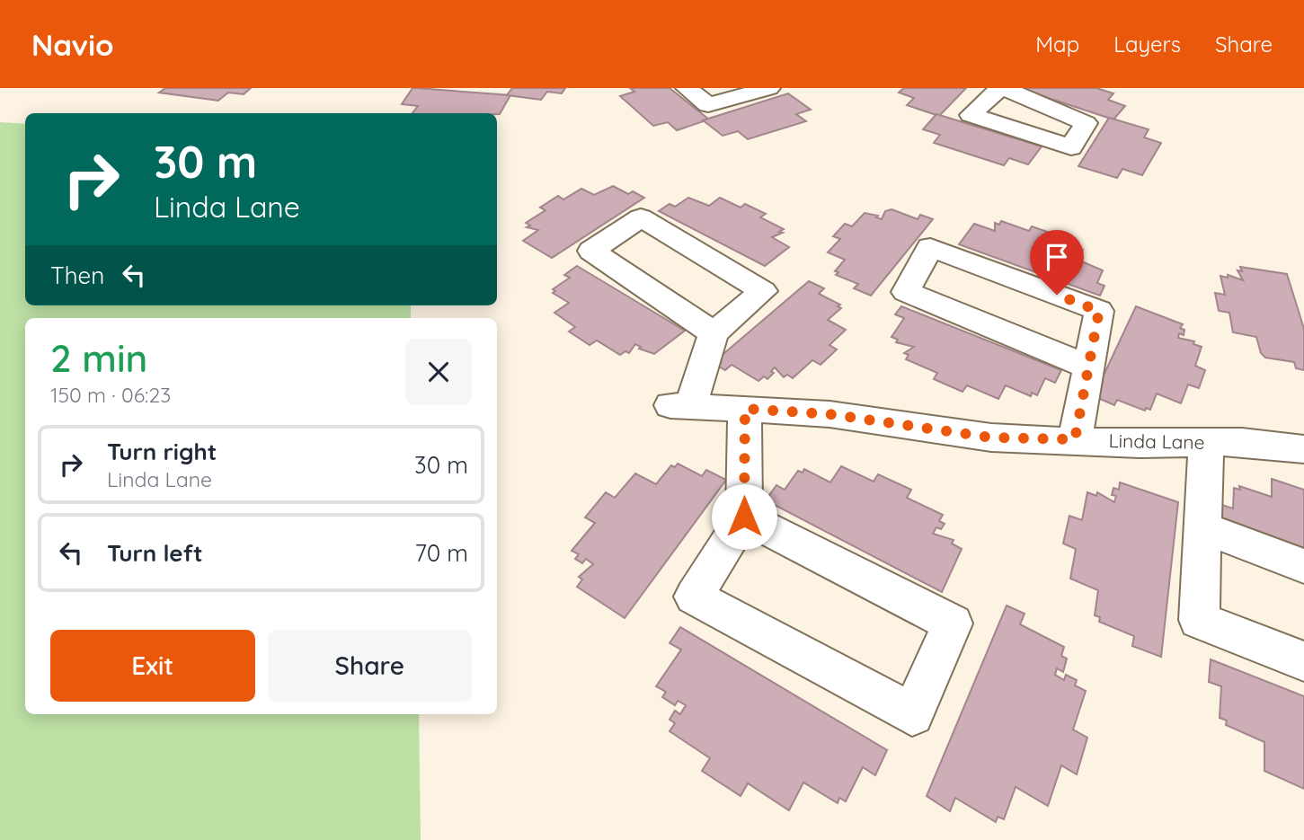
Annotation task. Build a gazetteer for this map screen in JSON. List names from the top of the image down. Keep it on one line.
{"streets":{"street":["Linda Lane"]},"page":{"header":"Navio","nav":["Map","Layers","Share"],"turn":["30 m","Linda Lane"],"then":"Then","heading":["2 min","150 m · 06:23"],"list":[{"name":"Turn right","note":"Linda Lane","value":"30 m"},{"name":"Turn left","value":"70 m"}],"buttons":["Exit","Share"]}}
